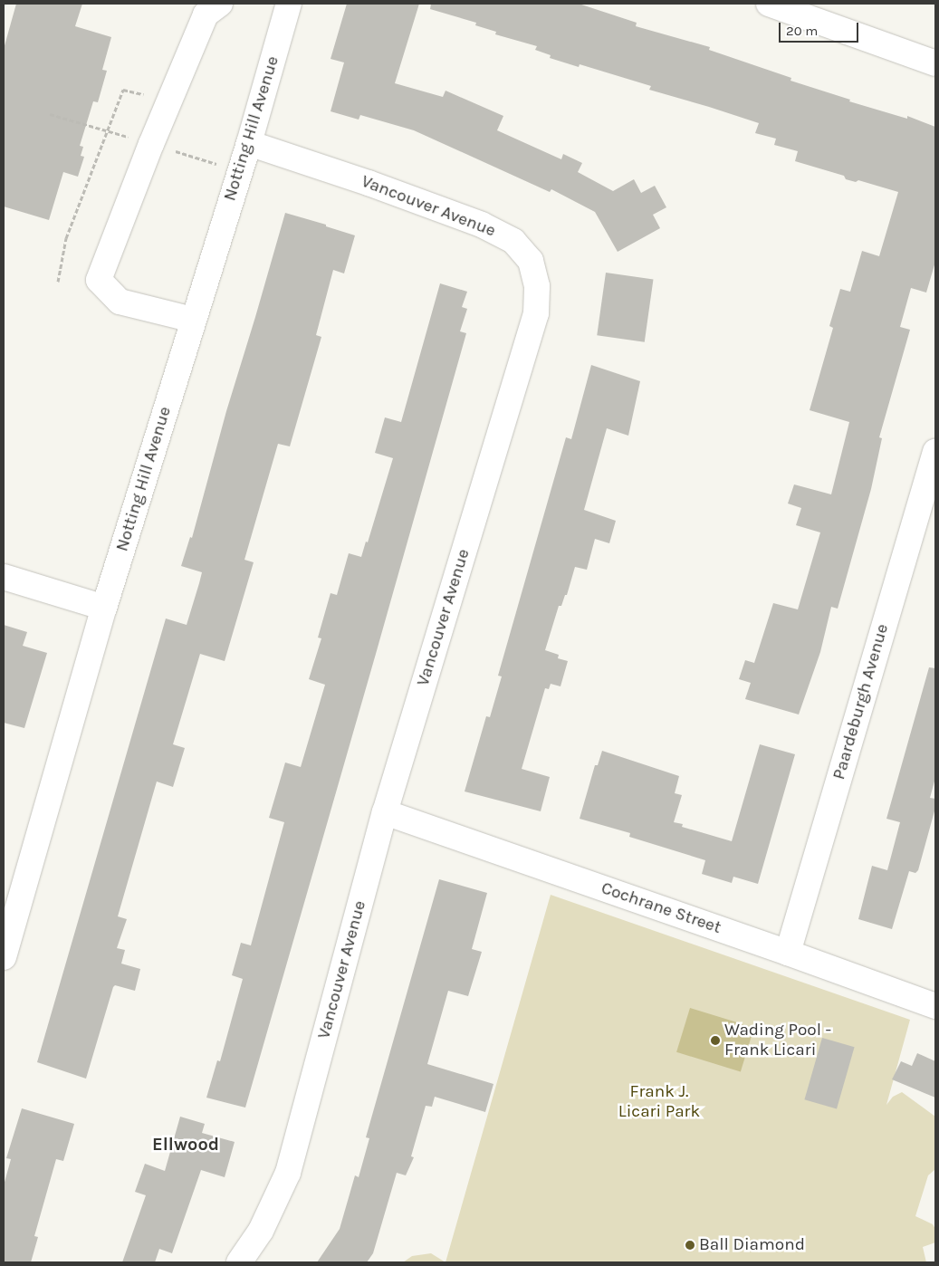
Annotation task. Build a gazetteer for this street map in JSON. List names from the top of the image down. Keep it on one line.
{"streets":{"street":["Notting Hill Avenue","Vancouver Avenue","Paardeburgh Avenue","Cochrane Street"]},"crossings":[["Notting Hill Avenue","Vancouver Avenue"],["Vancouver Avenue","Cochrane Street"],["Paardeburgh Avenue","Cochrane Street"]],"districts":["Ellwood"],"parks":["Frank J. Licari Park"],"places":["Wading Pool - Frank Licari","Ball Diamond"],"scale_bar":"20 m"}
